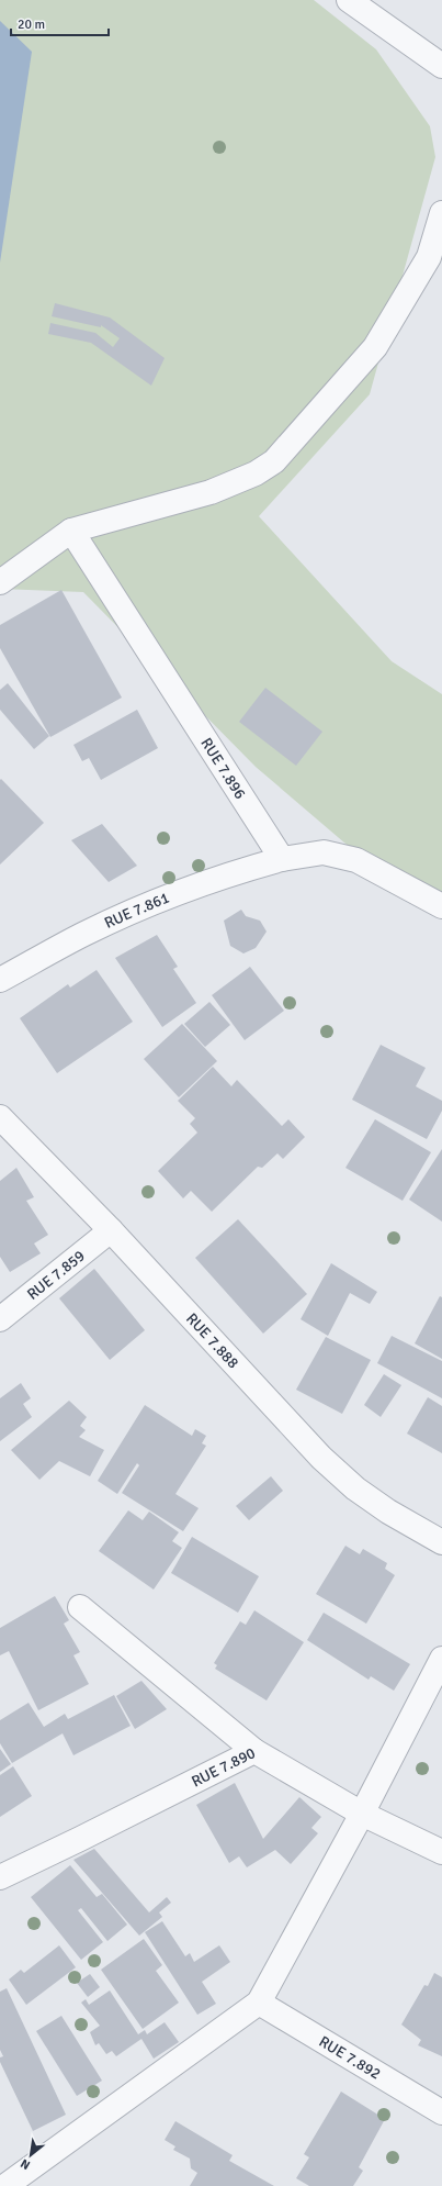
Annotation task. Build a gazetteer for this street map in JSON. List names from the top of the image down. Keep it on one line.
{"streets":{"street":["RUE 7.896","RUE 7.861","RUE 7.859","RUE 7.888","RUE 7.890","RUE 7.892"]},"crossings":[["RUE 7.896","RUE 7.861"],["RUE 7.859","RUE 7.888"]],"scale_bar":"20 m","north":"bottom left"}
